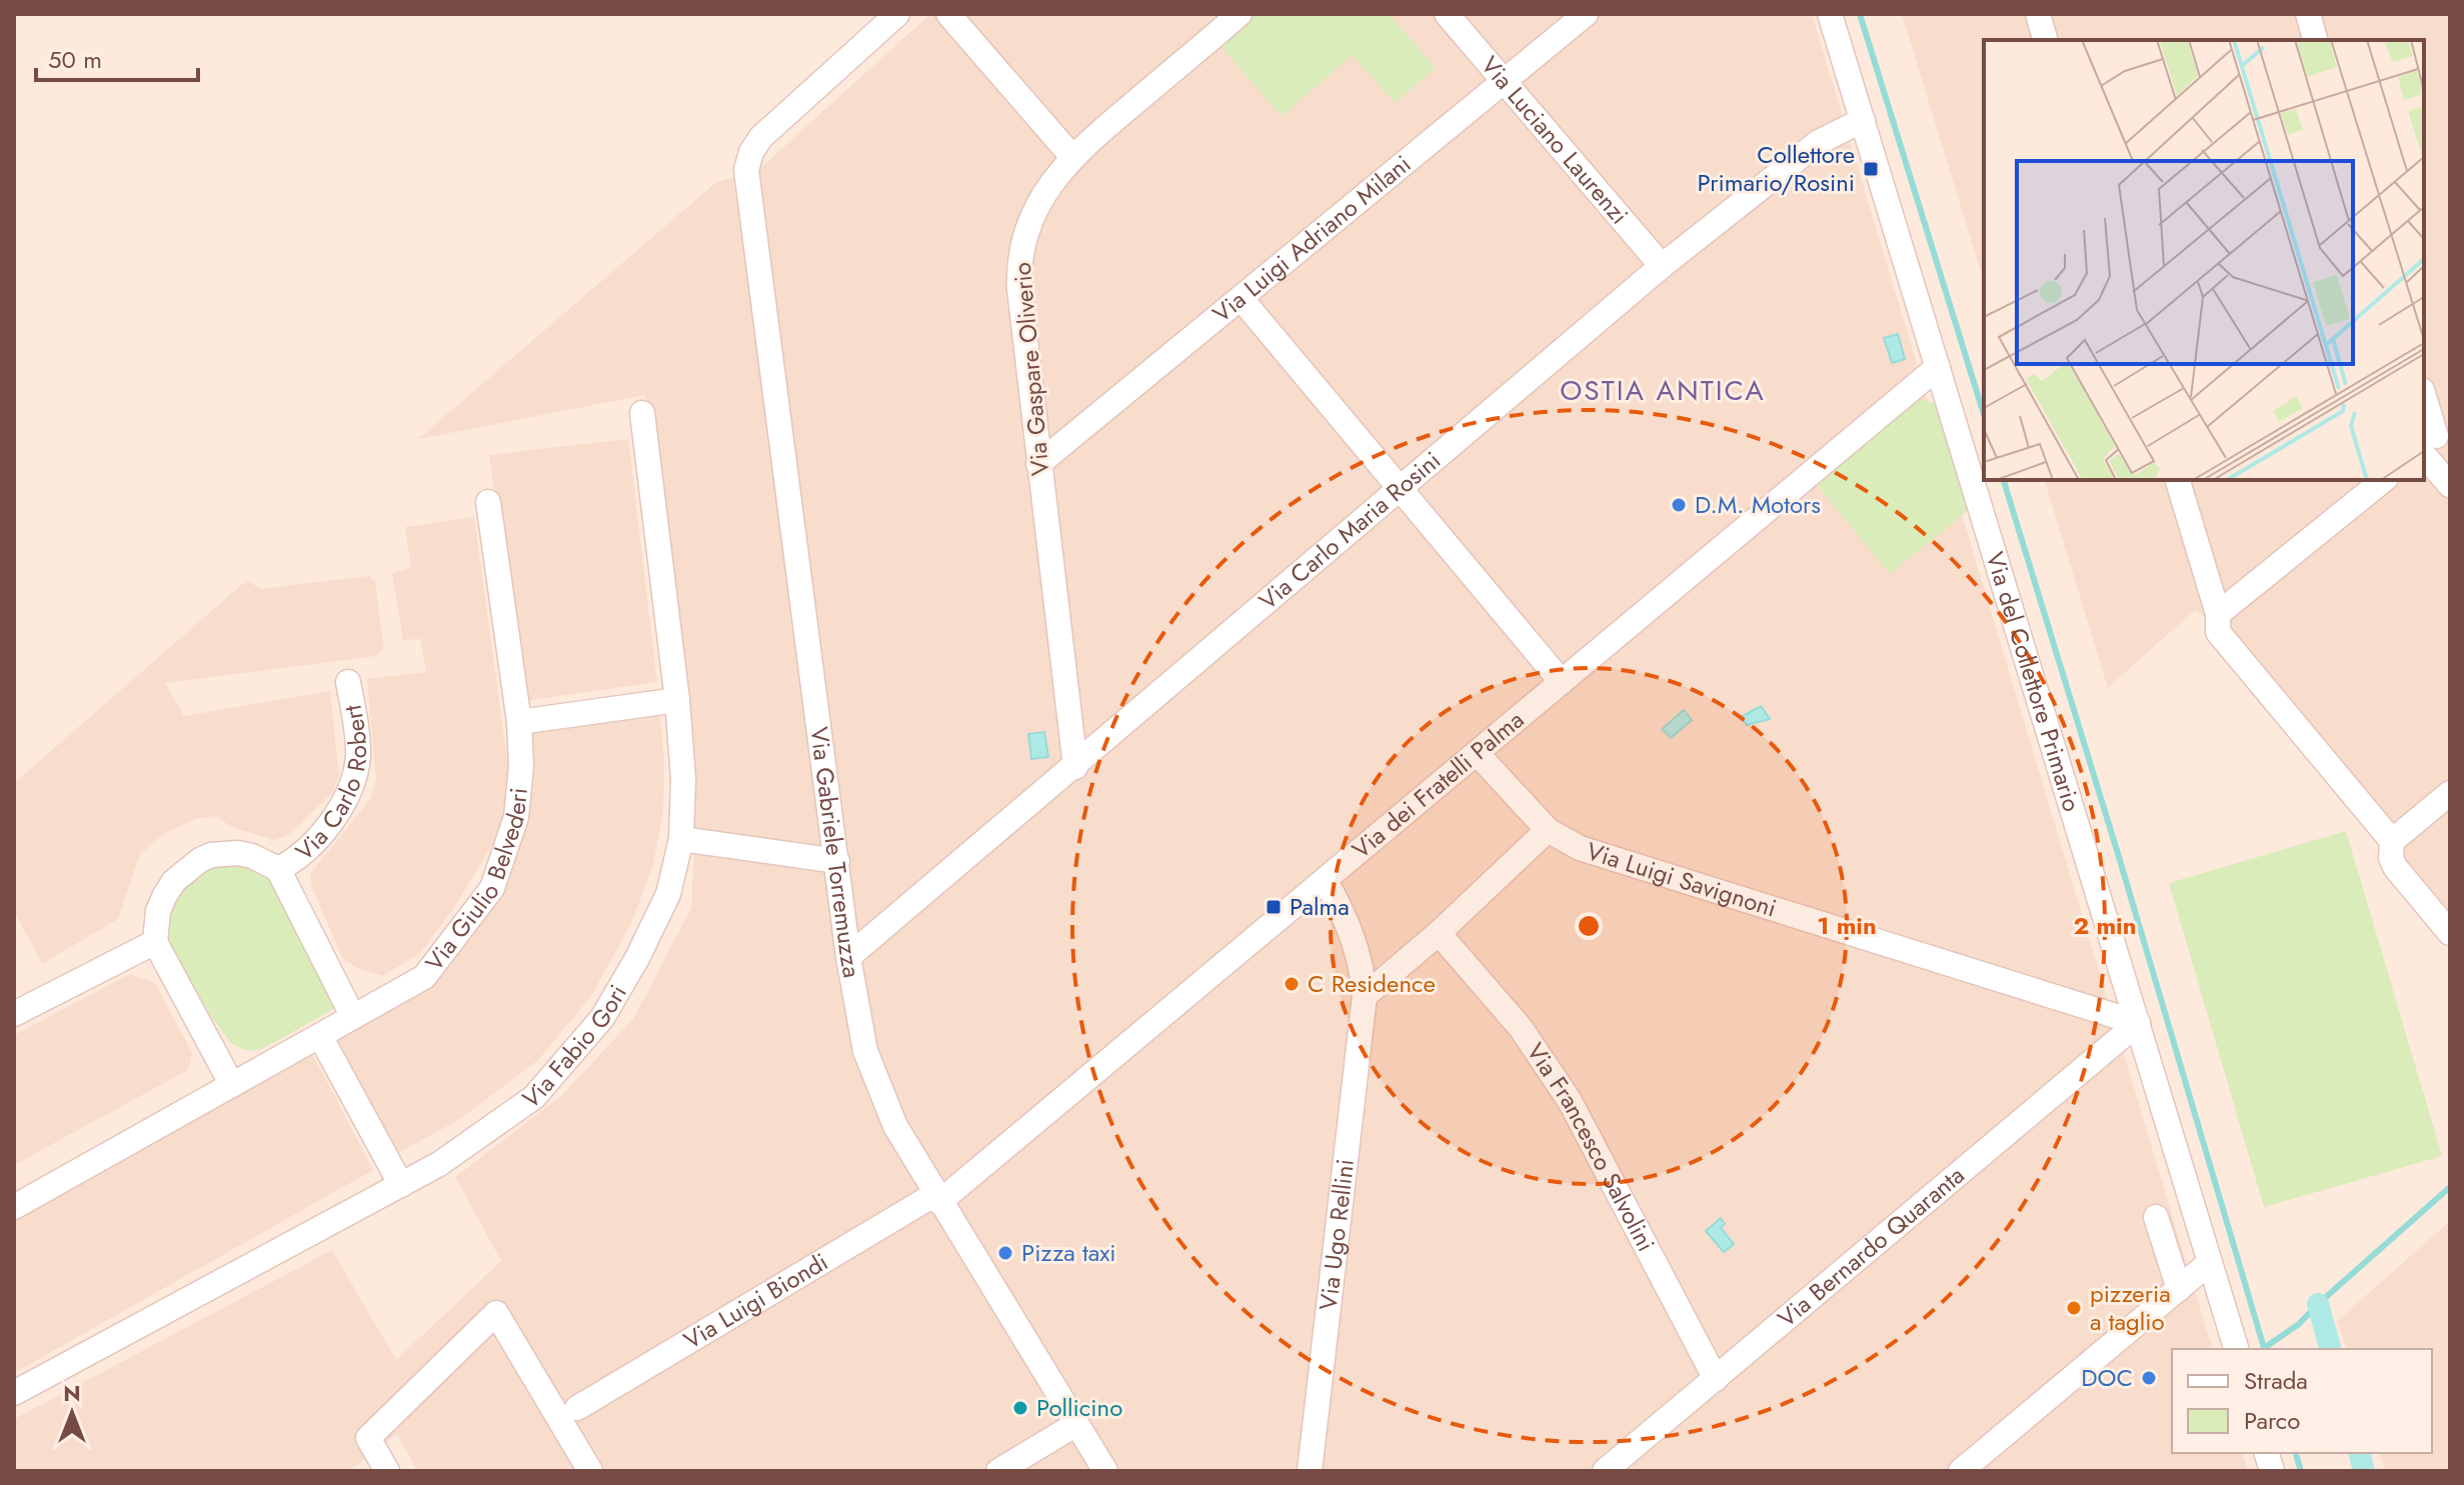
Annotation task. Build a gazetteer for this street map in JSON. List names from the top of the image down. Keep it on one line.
{"streets":{"street":["Via Luciano Laurenzi","Via Luigi Adriano Milani","Via Gaspare Oliverio","Via Carlo Maria Rosini","Via del Collettore Primario","Via Carlo Robert","Via dei Fratelli Palma","Via Gabriele Torremuzza","Via Giulio Belvederi","Via Luigi Savignoni","Via Fabio Gori","Via Francesco Salvolini","Via Ugo Rellini","Via Bernardo Quaranta","Via Luigi Biondi"]},"crossings":[["Via Luciano Laurenzi","Via Luigi Adriano Milani"],["Via Luciano Laurenzi","Via Carlo Maria Rosini"],["Via Luigi Adriano Milani","Via Gaspare Oliverio"],["Via Gaspare Oliverio","Via Carlo Maria Rosini"],["Via Carlo Maria Rosini","Via del Collettore Primario"],["Via Carlo Maria Rosini","Via Gabriele Torremuzza"],["Via del Collettore Primario","Via dei Fratelli Palma"],["Via del Collettore Primario","Via Luigi Savignoni"],["Via del Collettore Primario","Via Bernardo Quaranta"],["Via dei Fratelli Palma","Via Gabriele Torremuzza"],["Via dei Fratelli Palma","Via Luigi Savignoni"],["Via dei Fratelli Palma","Via Ugo Rellini"],["Via dei Fratelli Palma","Via Luigi Biondi"],["Via Gabriele Torremuzza","Via Luigi Biondi"],["Via Luigi Savignoni","Via Bernardo Quaranta"],["Via Francesco Salvolini","Via Bernardo Quaranta"]],"districts":["OSTIA ANTICA"],"places":{"transit":["Collettore Primario/Rosini","Palma"],"other":["D.M. Motors","C Residence","Pizza taxi","pizzeria a taglio","DOC","Pollicino"]},"legend":["Strada","Parco"],"scale_bar":"50 m","north":"top","rings":["1 min","2 min"]}
